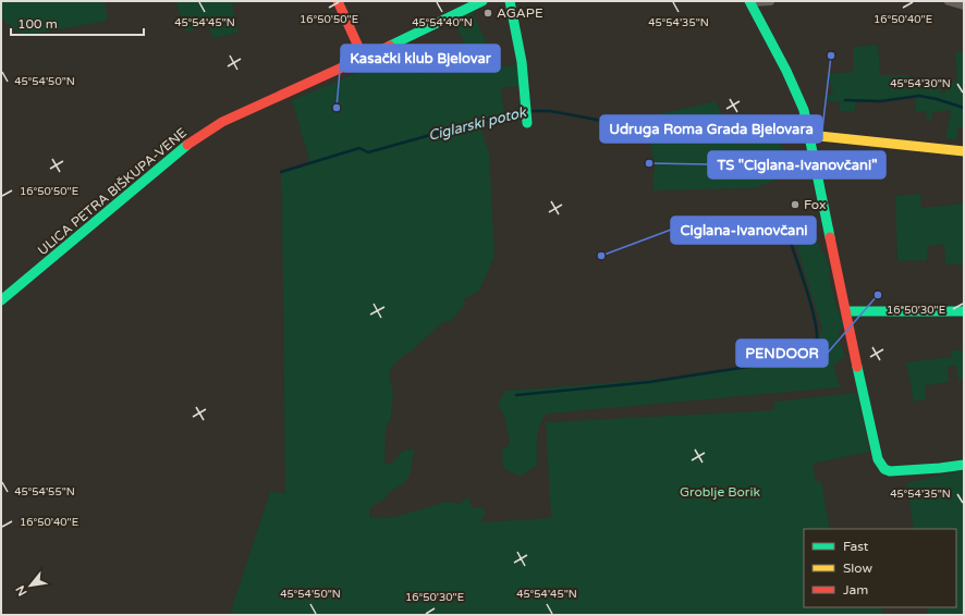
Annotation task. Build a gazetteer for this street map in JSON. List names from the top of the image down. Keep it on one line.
{"streets":{"street":["ULICA PETRA BIŠKUPA-VENE"]},"water":["Ciglarski potok"],"parks":["Groblje Borik"],"places":["AGAPE","Udruga Roma Grada Bjelovara","Kasački klub Bjelovar","TS \"Ciglana-Ivanovčani\"","Fox","Ciglana-Ivanovčani","PENDOOR"],"legend":["Fast","Slow","Jam"],"scale_bar":"100 m","north":"bottom left","coordinates":["16°50'50\"E","16°50'40\"E","45°54'45\"N","45°54'40\"N","45°54'35\"N","45°54'50\"N","45°54'30\"N","16°50'30\"E","45°54'55\"N"]}
